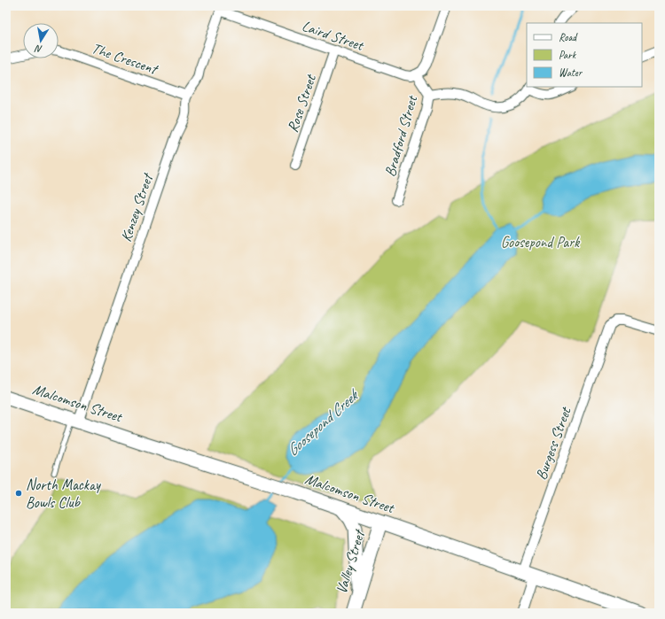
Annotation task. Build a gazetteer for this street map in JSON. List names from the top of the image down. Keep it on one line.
{"streets":{"main road":["Malcomson Street","Valley Street"],"street":["Laird Street","The Crescent","Rose Street","Bradford Street","Kenzey Street","Burgess Street"]},"crossings":[["Laird Street","Rose Street"],["Laird Street","Bradford Street"],["The Crescent","Kenzey Street"],["Kenzey Street","Malcomson Street"],["Malcomson Street","Burgess Street"],["Malcomson Street","Valley Street"]],"water":["Goosepond Creek"],"parks":["Goosepond Park"],"places":["North Mackay Bowls Club"],"legend":["Road","Park","Water"],"north":"bottom"}
